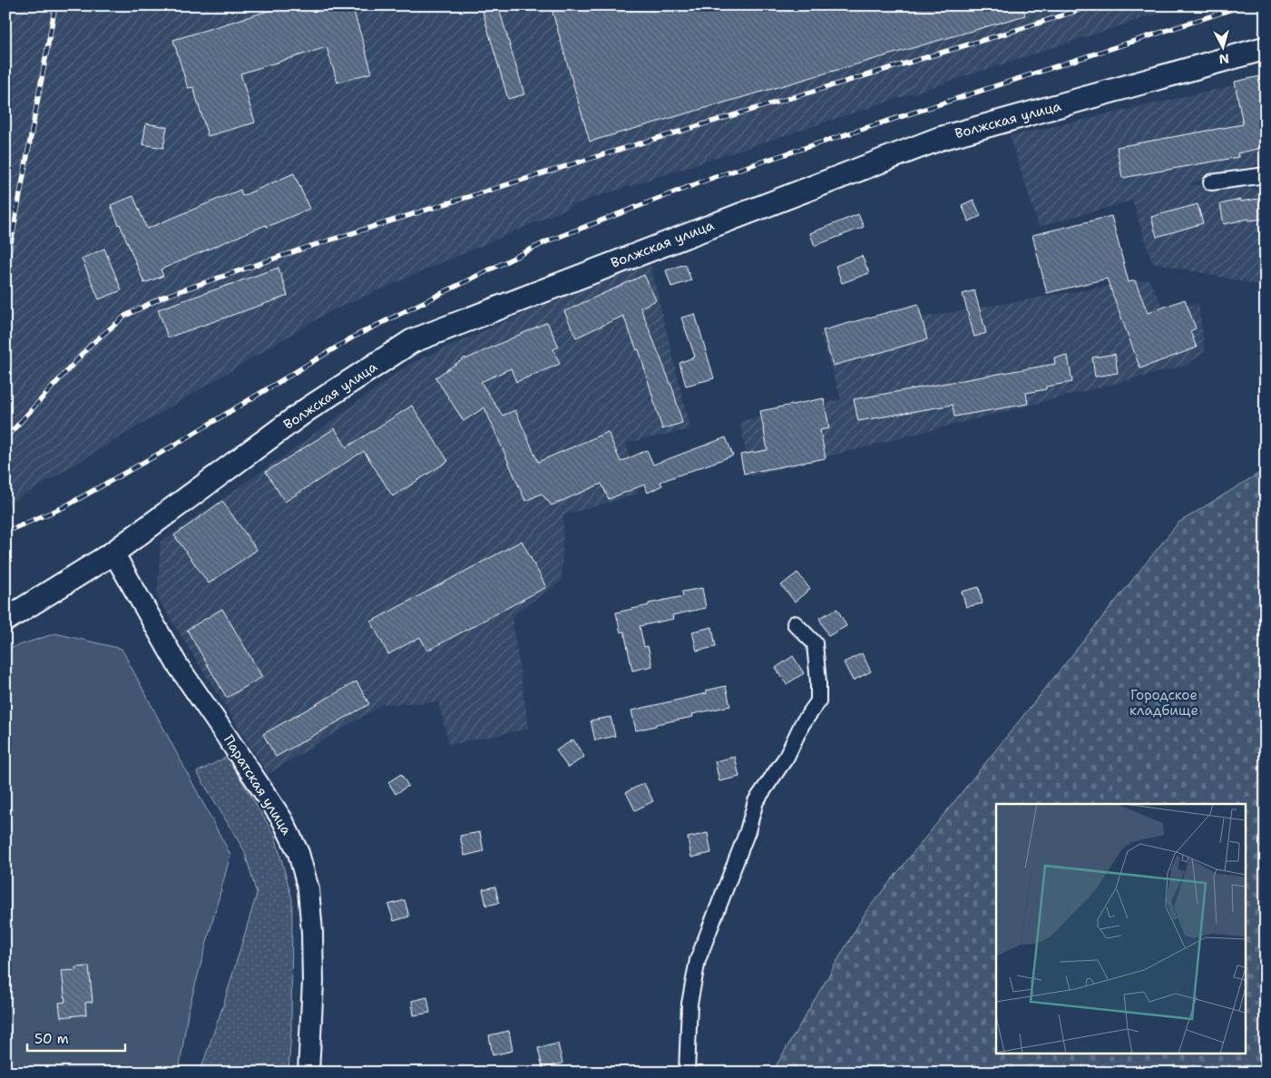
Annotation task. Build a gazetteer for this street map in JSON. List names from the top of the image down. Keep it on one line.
{"streets":{"main road":["Волжская улица","Паратская улица"]},"crossings":[["Волжская улица","Паратская улица"]],"parks":["Городское кладбище"],"scale_bar":"50 m","north":"bottom"}
